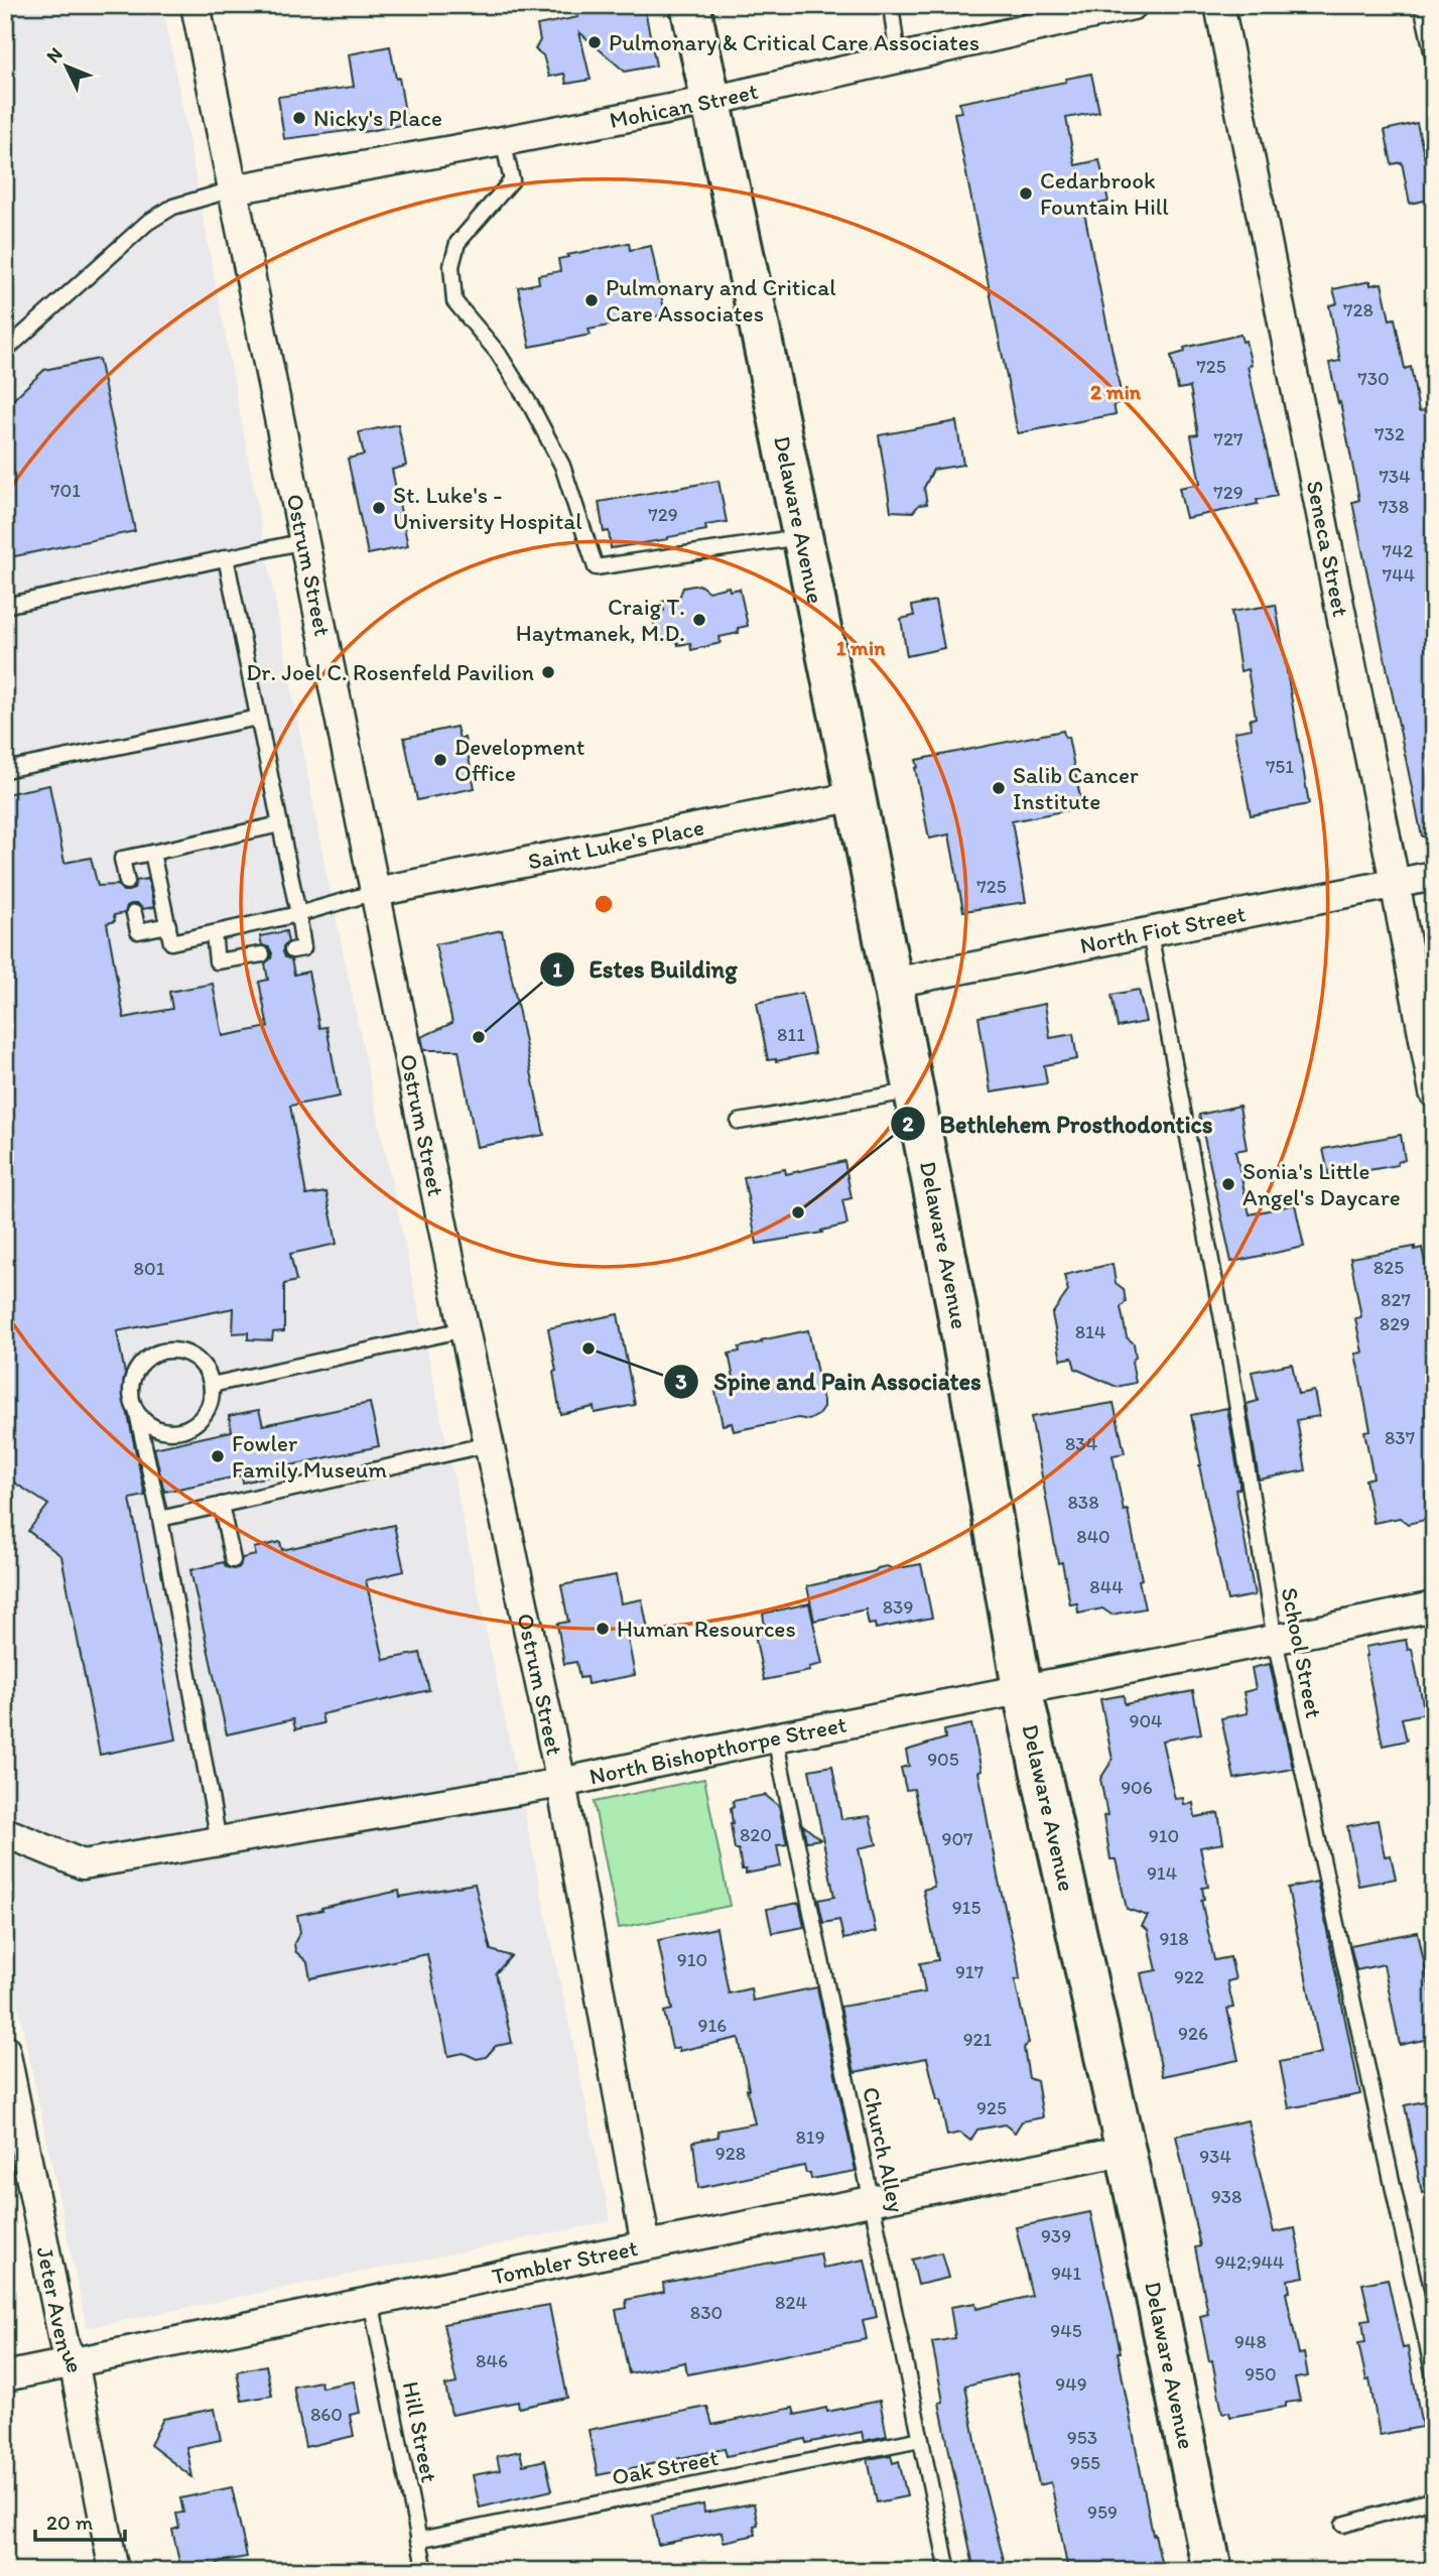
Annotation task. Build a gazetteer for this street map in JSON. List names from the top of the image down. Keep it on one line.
{"streets":{"main road":["Delaware Avenue"],"street":["Mohican Street","Seneca Street","Ostrum Street","Saint Luke's Place","North Fiot Street","North Bishopthorpe Street","Tombler Street","Jeter Avenue"],"lane":["School Street","Church Alley","Hill Street","Oak Street"]},"crossings":[["Mohican Street","Delaware Avenue"],["Mohican Street","Ostrum Street"],["Delaware Avenue","Saint Luke's Place"],["Delaware Avenue","North Fiot Street"],["Delaware Avenue","North Bishopthorpe Street"],["Delaware Avenue","Tombler Street"],["Seneca Street","North Fiot Street"],["Ostrum Street","Saint Luke's Place"],["Ostrum Street","North Bishopthorpe Street"],["Ostrum Street","Tombler Street"],["North Fiot Street","School Street"],["School Street","North Bishopthorpe Street"],["North Bishopthorpe Street","Church Alley"],["Church Alley","Tombler Street"],["Church Alley","Oak Street"],["Tombler Street","Jeter Avenue"],["Tombler Street","Hill Street"],["Hill Street","Oak Street"]],"places":["Pulmonary & Critical Care Associates","Nicky's Place","Cedarbrook Fountain Hill","Pulmonary and Critical Care Associates","St. Luke's - University Hospital","Craig T. Haytmanek, M.D.","Dr. Joel C. Rosenfeld Pavilion","Development Office","Salib Cancer Institute","Estes Building","Sonia's Little Angel's Daycare","Bethlehem Prosthodontics","Spine and Pain Associates","Fowler Family Museum","Human Resources"],"house_numbers":["728","725","730","732","727","734","701","729","738","729","742","744","751","725","811","825","801","827","829","814","837","834","838","840","844","839","904","905","906","820","910","907","914","915","918","910","917","922","916","926","921","925","819","928","934","938","939","942;944","941","824","830","945","948","846","950","949","860","953","955","959"],"scale_bar":"20 m","north":"top left","rings":["2 min","1 min"]}
